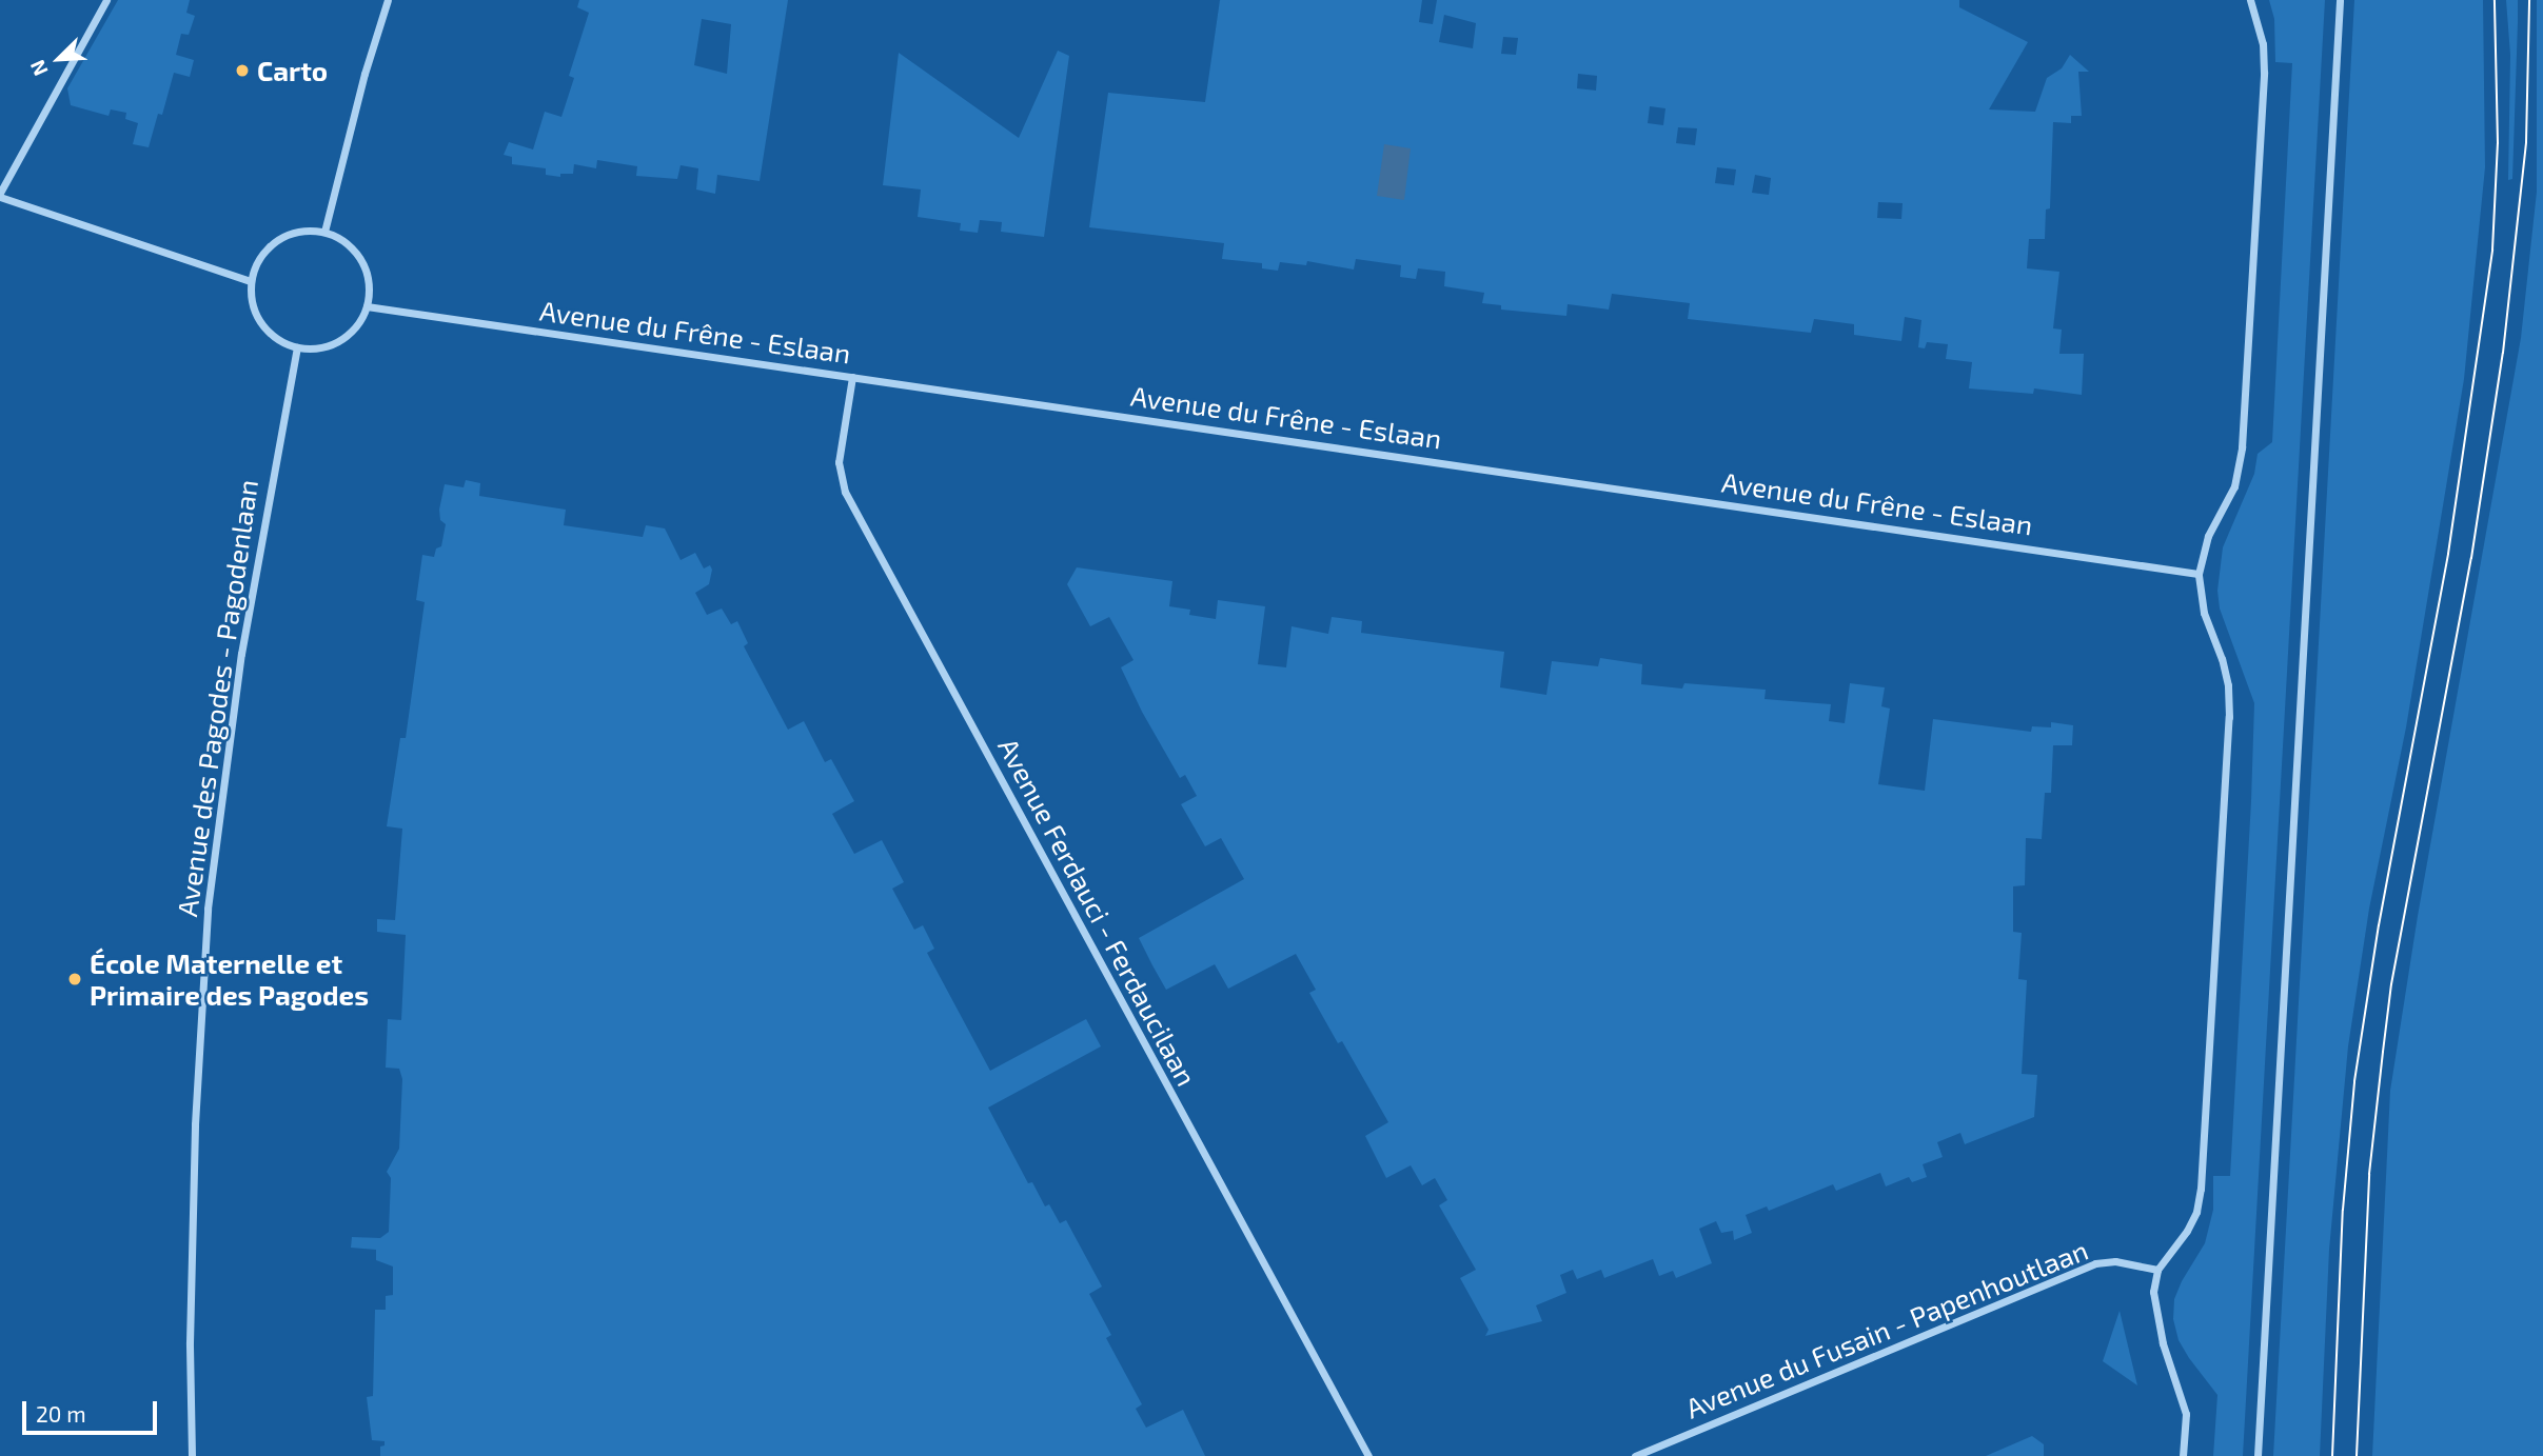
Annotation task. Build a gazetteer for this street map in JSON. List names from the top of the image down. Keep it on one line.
{"streets":{"street":["Avenue du Frêne - Eslaan","Avenue des Pagodes - Pagodenlaan","Avenue Ferdauci - Ferdaucilaan","Avenue du Fusain - Papenhoutlaan"]},"crossings":[["Avenue du Frêne - Eslaan","Avenue des Pagodes - Pagodenlaan"],["Avenue du Frêne - Eslaan","Avenue Ferdauci - Ferdaucilaan"]],"places":["Carto","École Maternelle et Primaire des Pagodes"],"scale_bar":"20 m","north":"bottom left"}
